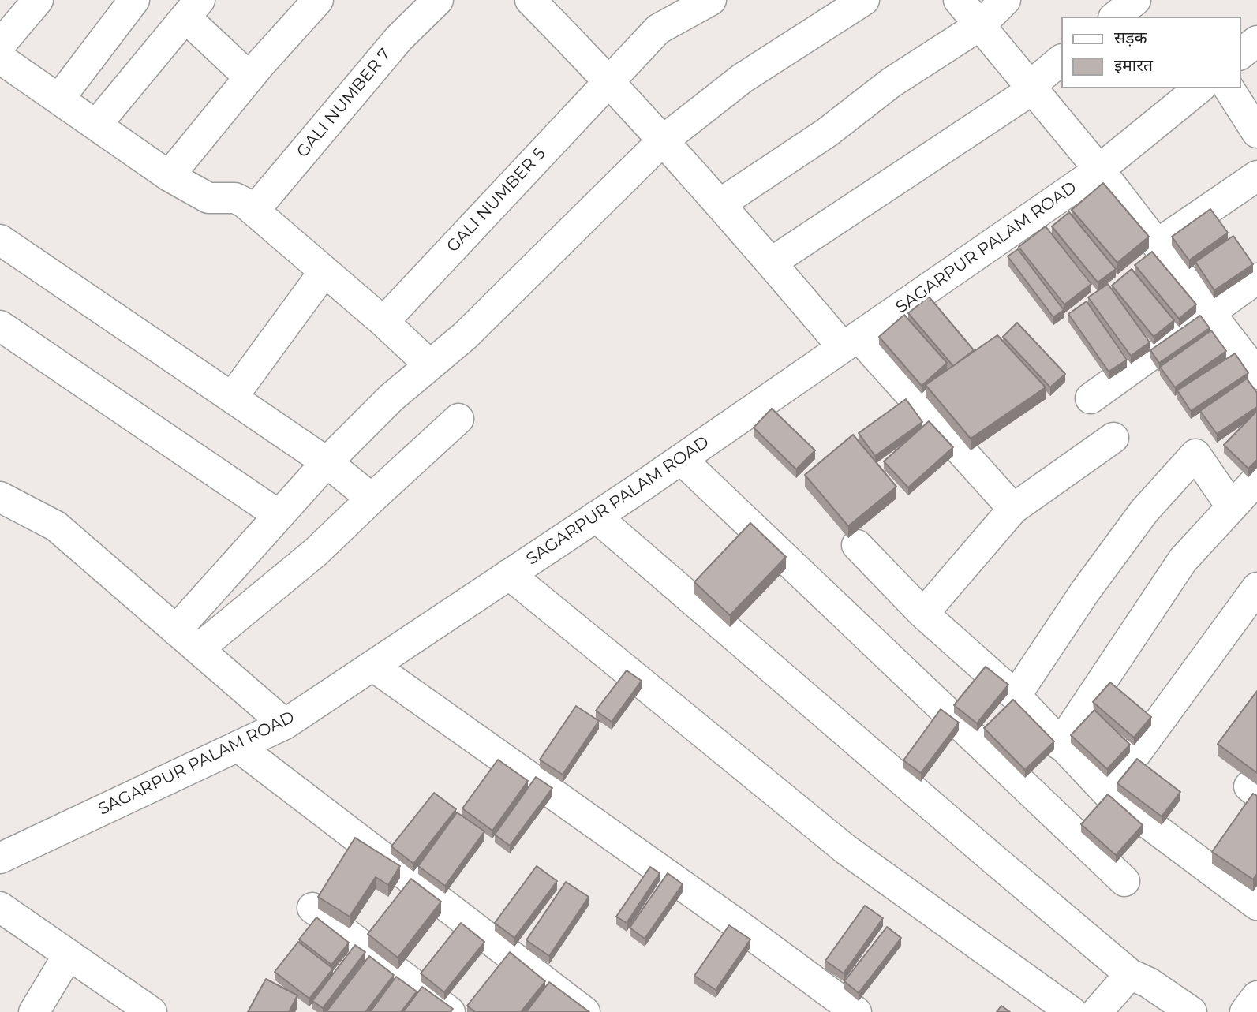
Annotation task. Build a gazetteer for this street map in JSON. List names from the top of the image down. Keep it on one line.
{"streets":{"street":["GALI NUMBER 7","GALI NUMBER 5","SAGARPUR PALAM ROAD"]},"legend":["सड़क","इमारत"]}
